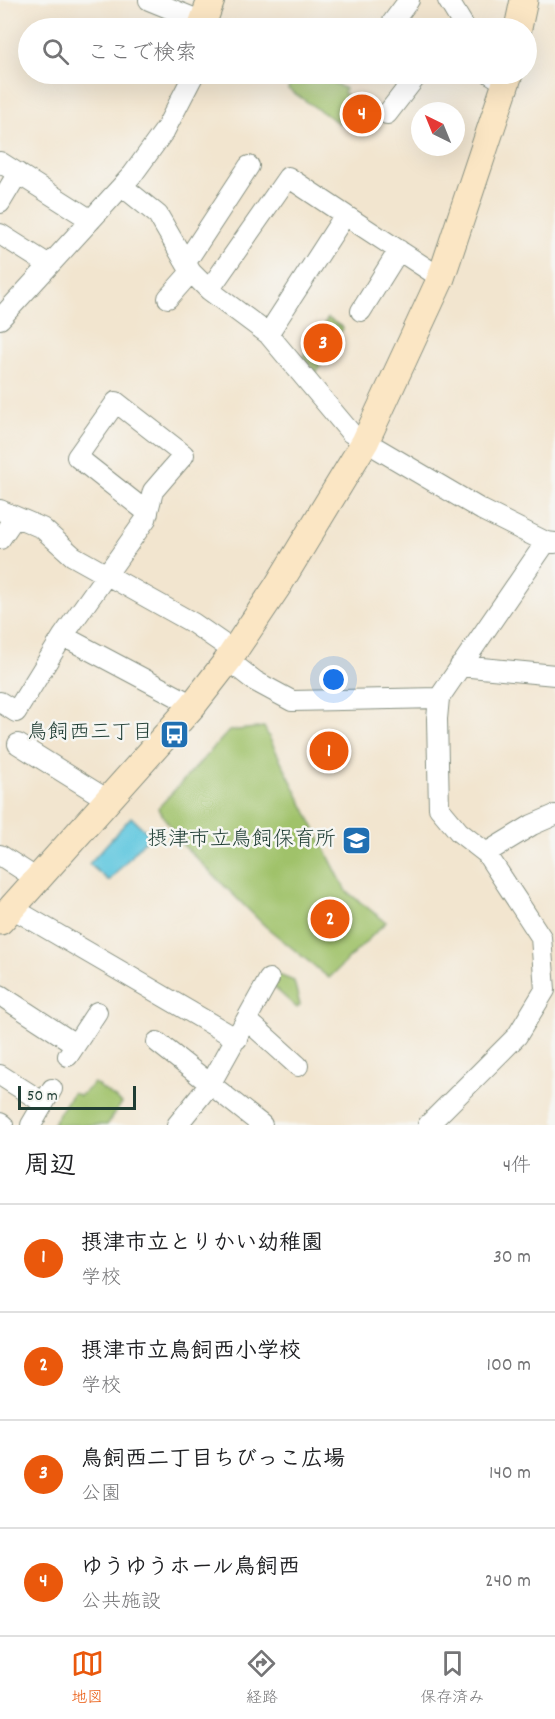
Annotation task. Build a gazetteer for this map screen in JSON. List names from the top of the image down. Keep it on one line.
{"places":{"bus stop":["鳥飼西三丁目"],"school or university":["摂津市立鳥飼保育所"]},"scale_bar":"50 m","north":"top left","page":{"search":"ここで検索","pins":["4","3","1","2"],"scale":"50 m","heading":["周辺","4件"],"list":[{"mark":"1","name":"摂津市立とりかい幼稚園","note":"学校","value":"30 m"},{"mark":"2","name":"摂津市立鳥飼西小学校","note":"学校","value":"100 m"},{"mark":"3","name":"鳥飼西二丁目ちびっこ広場","note":"公園","value":"140 m"},{"mark":"4","name":"ゆうゆうホール鳥飼西","note":"公共施設","value":"240 m"}],"nav":["地図","経路","保存済み"]}}
